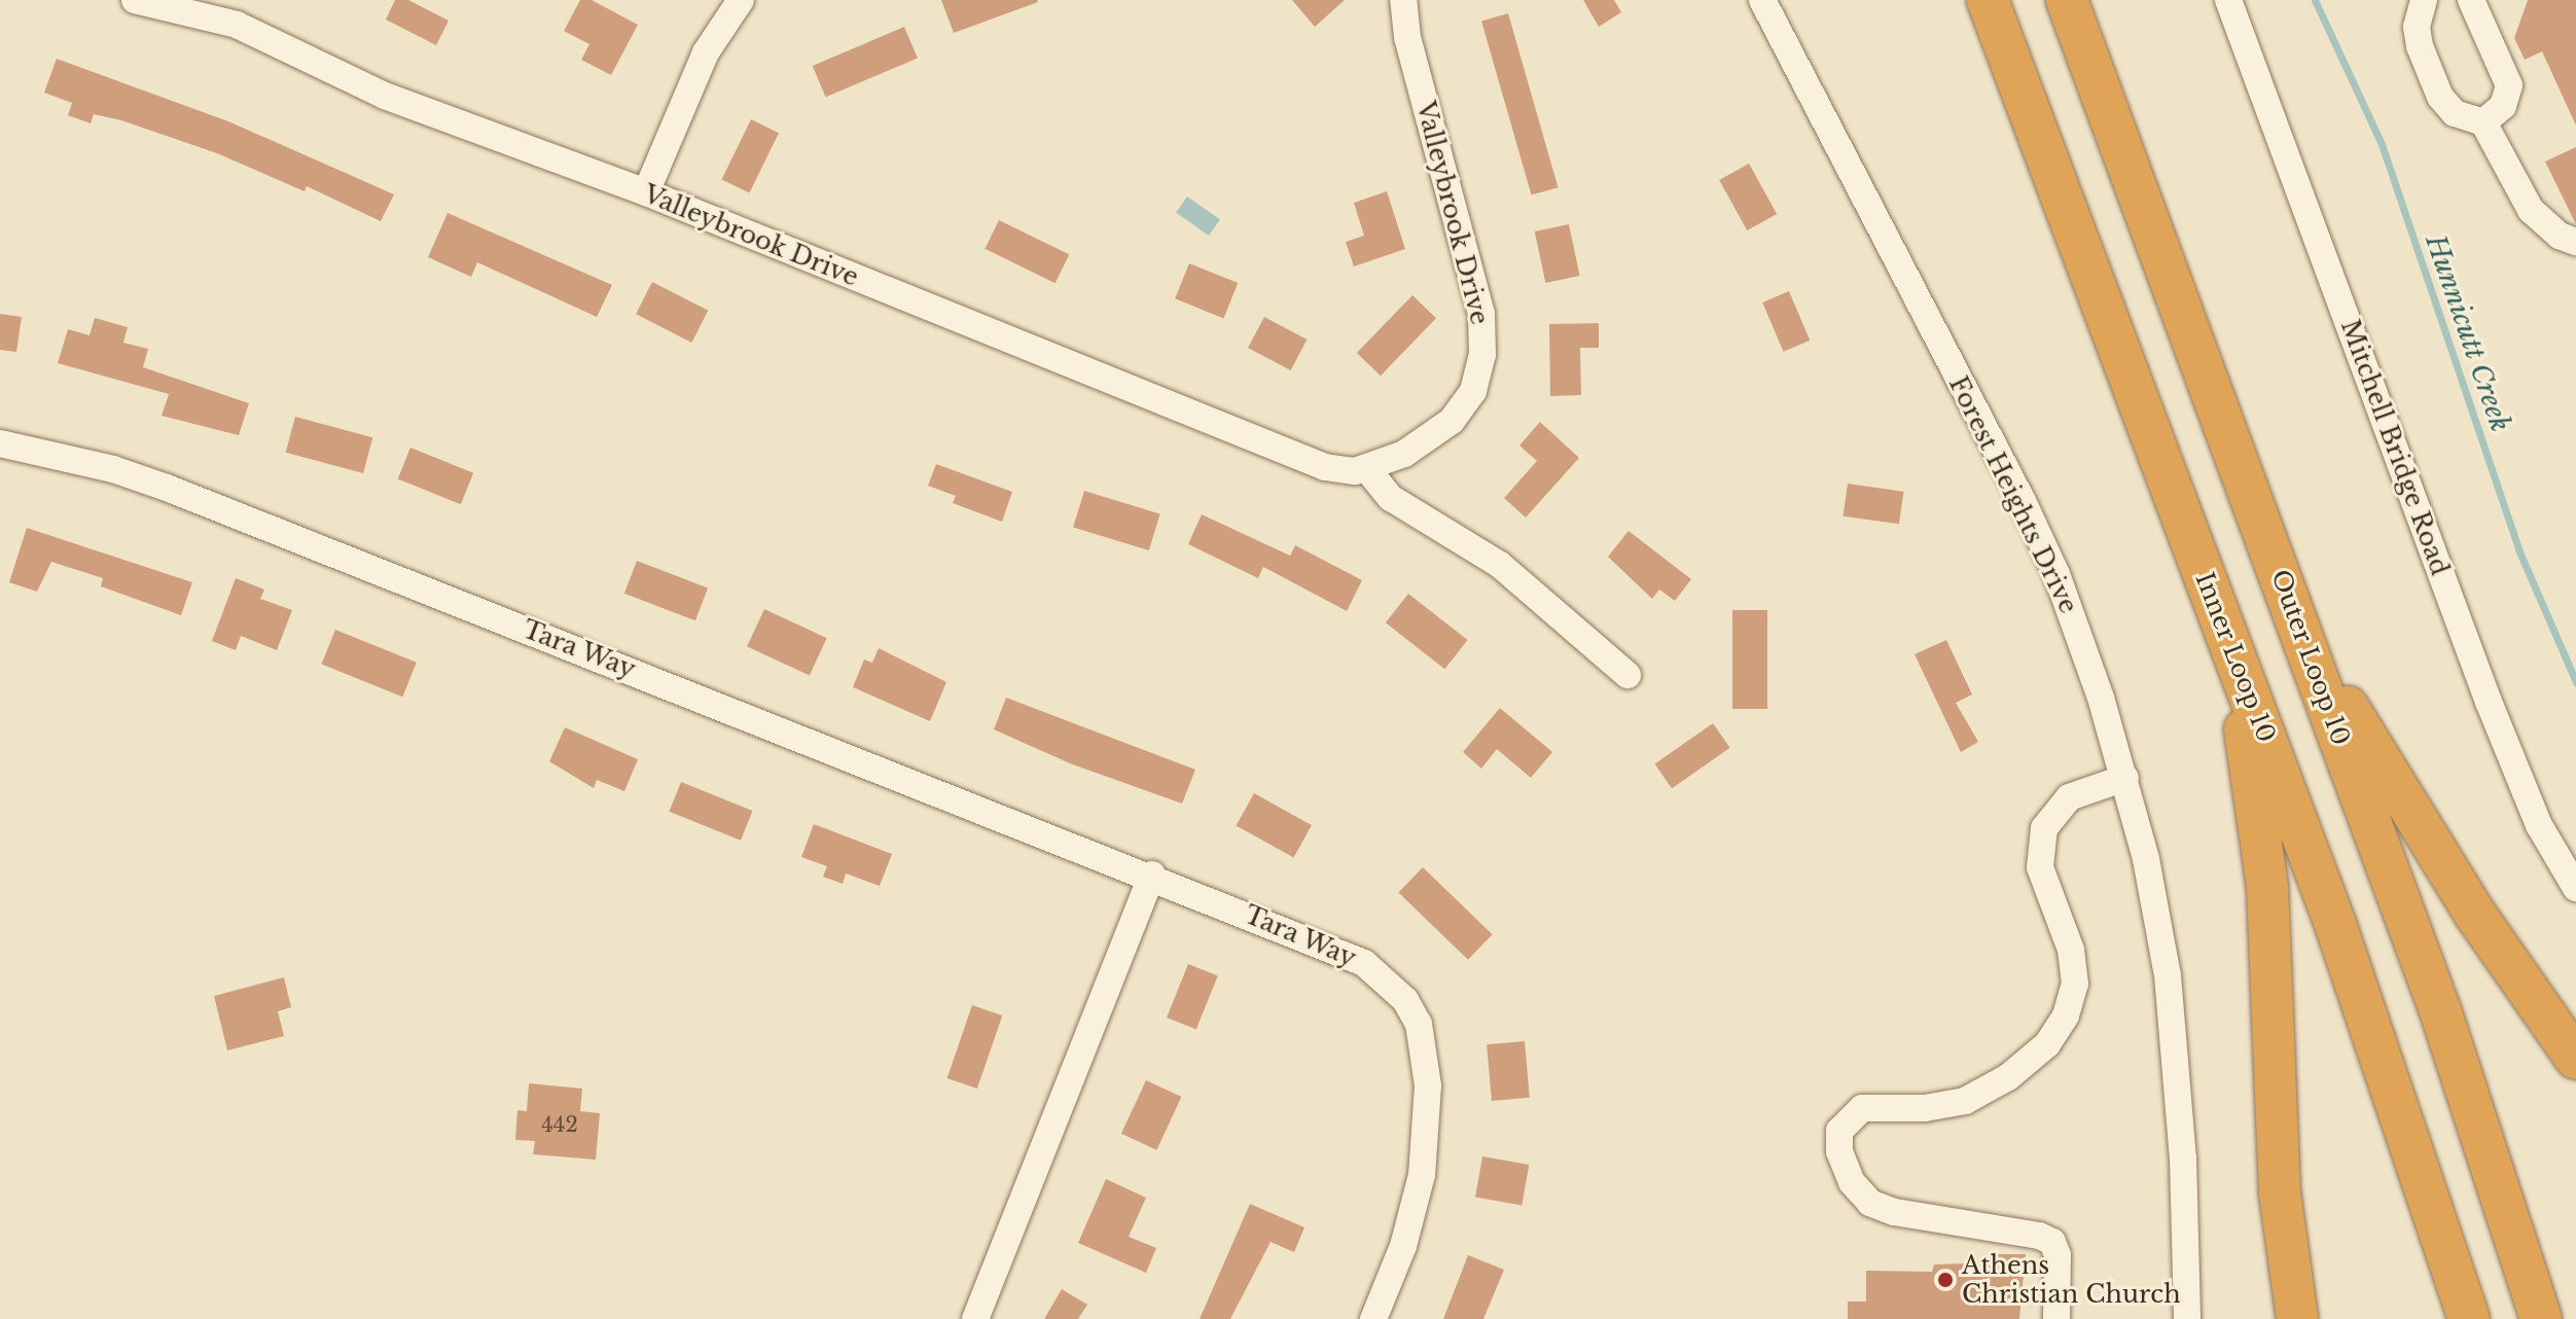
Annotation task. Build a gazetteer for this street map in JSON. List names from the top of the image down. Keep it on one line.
{"streets":{"highway":["Inner Loop 10","Outer Loop 10"],"street":["Valleybrook Drive","Mitchell Bridge Road","Forest Heights Drive","Tara Way"]},"water":["Hunnicutt Creek"],"places":["Athens Christian Church"],"house_numbers":["442"]}
